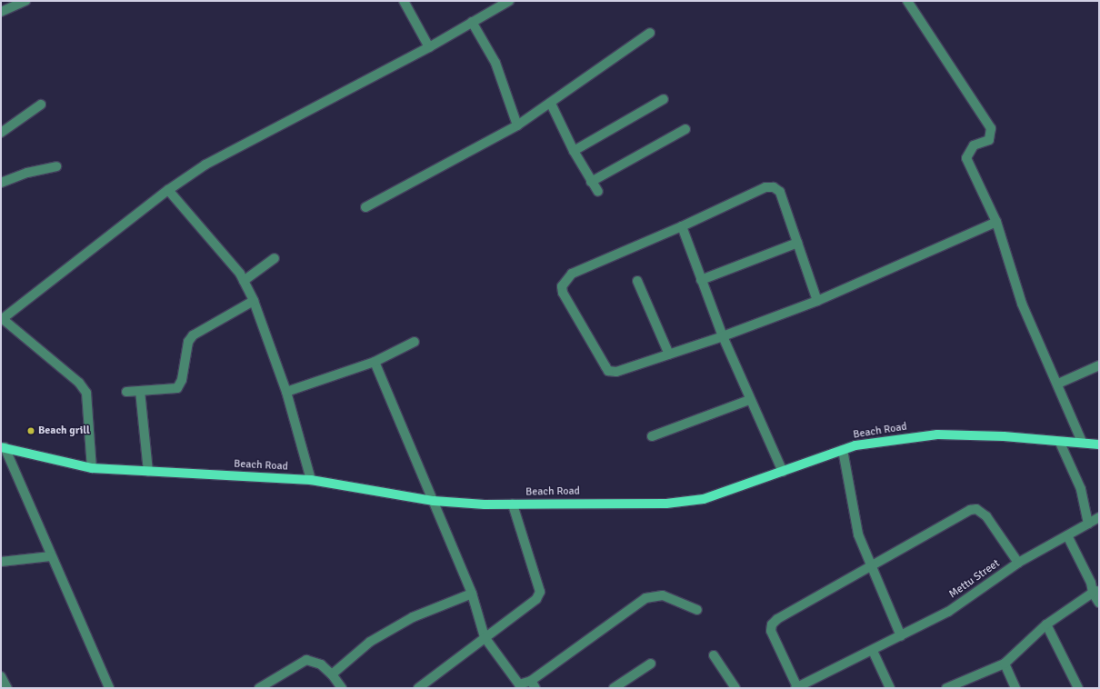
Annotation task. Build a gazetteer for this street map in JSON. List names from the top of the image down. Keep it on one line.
{"streets":{"main road":["Beach Road"],"street":["Mettu Street"]},"places":["Beach grill"]}
